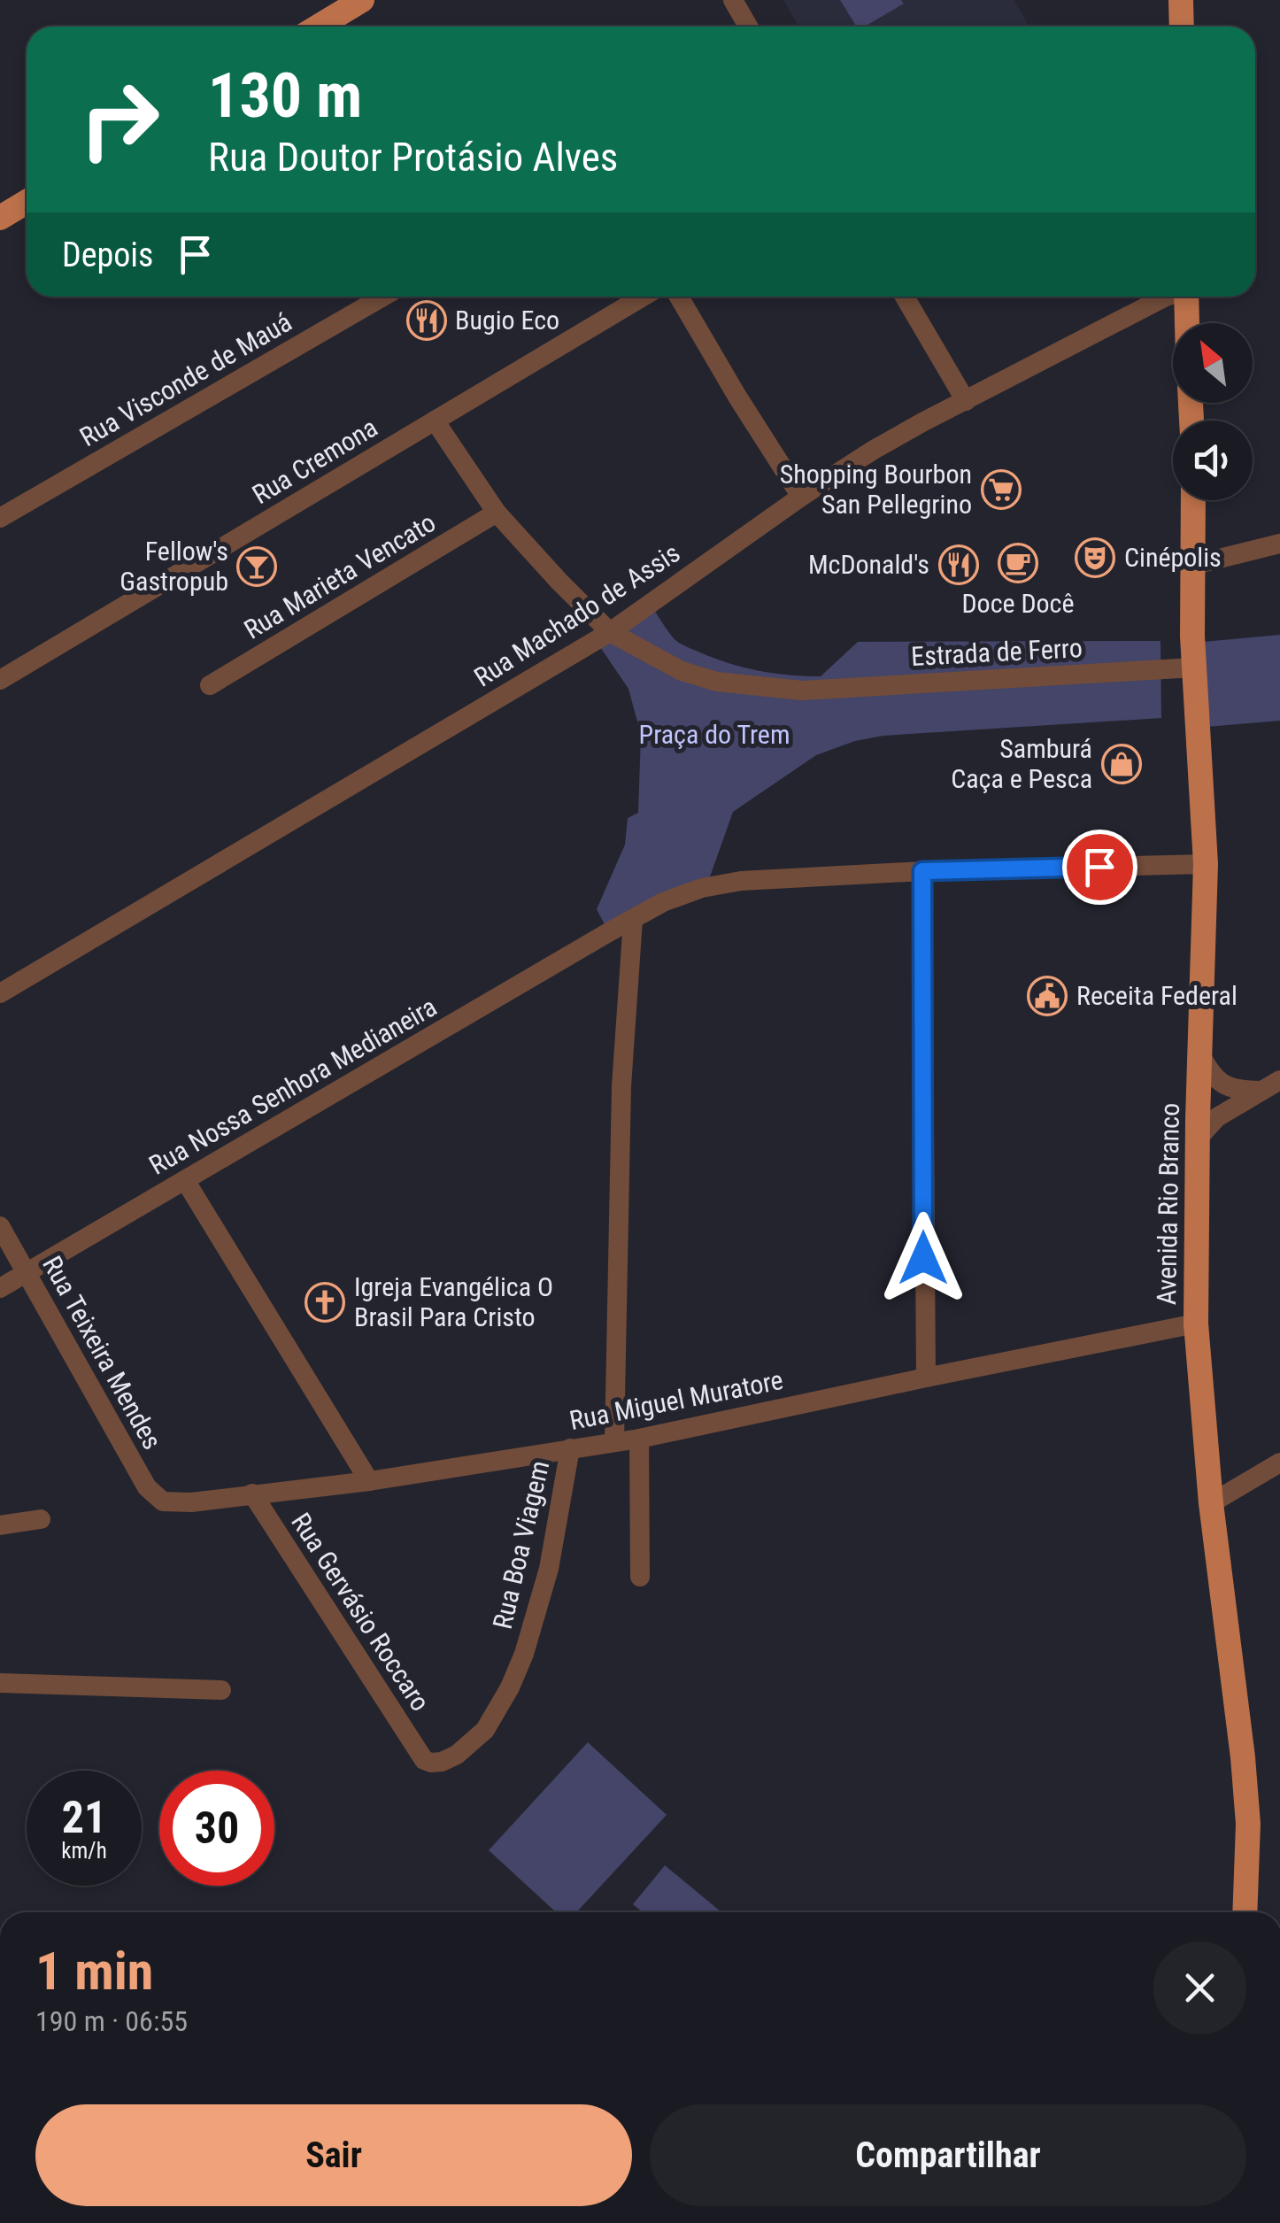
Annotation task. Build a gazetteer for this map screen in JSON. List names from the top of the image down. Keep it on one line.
{"streets":{"main road":["Avenida Rio Branco"],"street":["Rua Visconde de Mauá","Rua Cremona","Rua Marieta Vencato","Rua Machado de Assis","Estrada de Ferro","Rua Nossa Senhora Medianeira","Rua Teixeira Mendes","Rua Miguel Muratore","Rua Boa Viagem","Rua Gervásio Roccaro"]},"crossings":[["Rua Cremona","Estrada de Ferro"],["Rua Marieta Vencato","Estrada de Ferro"],["Rua Machado de Assis","Estrada de Ferro"],["Estrada de Ferro","Avenida Rio Branco"],["Rua Nossa Senhora Medianeira","Avenida Rio Branco"],["Rua Nossa Senhora Medianeira","Rua Teixeira Mendes"],["Avenida Rio Branco","Rua Miguel Muratore"],["Rua Teixeira Mendes","Rua Miguel Muratore"],["Rua Miguel Muratore","Rua Boa Viagem"],["Rua Miguel Muratore","Rua Gervásio Roccaro"],["Rua Boa Viagem","Rua Gervásio Roccaro"]],"parks":["Praça do Trem"],"places":{"restaurant":["Bugio Eco","McDonald's"],"supermarket":["Shopping Bourbon San Pellegrino"],"theatre":["Cinépolis"],"cafe":["Doce Docê"],"bar":["Fellow's Gastropub"],"shop":["Samburá Caça e Pesca"],"public building":["Receita Federal"],"church":["Igreja Evangélica O Brasil Para Cristo"]},"north":"top left","page":{"turn":["130 m","Rua Doutor Protásio Alves"],"then":"Depois","speed":"21 km/h","limit":"30","heading":["1 min","190 m · 06:55"],"buttons":["Sair","Compartilhar"]}}
